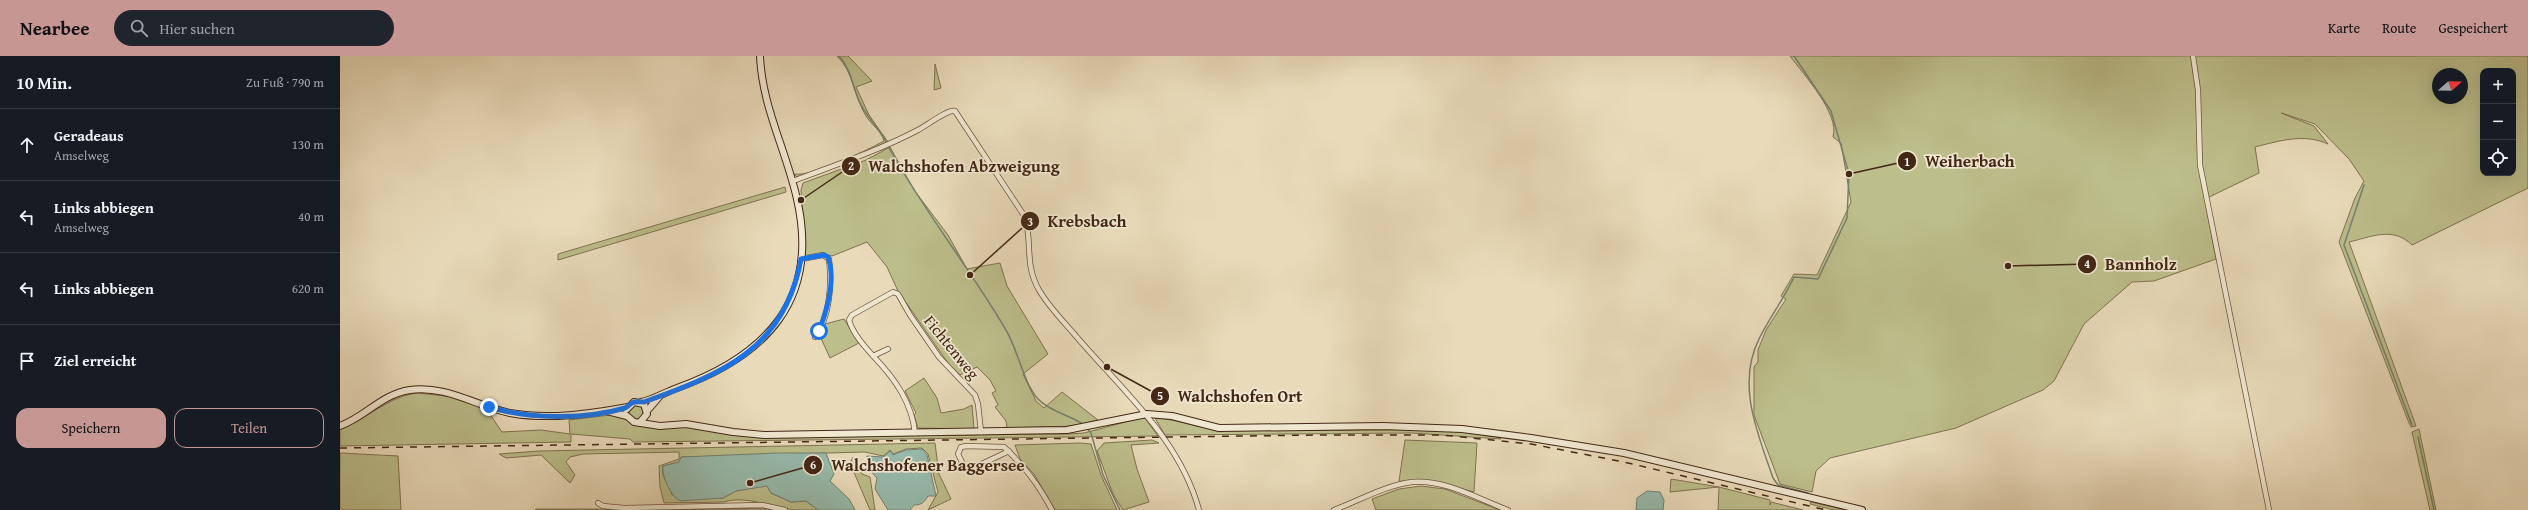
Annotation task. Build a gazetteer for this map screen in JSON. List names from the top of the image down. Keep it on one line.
{"streets":{"street":["Fichtenweg"]},"places":["Weiherbach","Walchshofen Abzweigung","Bannholz","Krebsbach","Walchshofen Ort","Walchshofener Baggersee"],"north":"right","page":{"header":"Nearbee","search":"Hier suchen","nav":["Karte","Route","Gespeichert"],"heading":["10 Min.","Zu Fuß · 790 m"],"map_buttons":["+","−"],"list":[["Geradeaus","Amselweg","130 m"],["Links abbiegen","Amselweg","40 m"],["Links abbiegen","620 m"],"Ziel erreicht"],"buttons":["Speichern","Teilen"]}}
